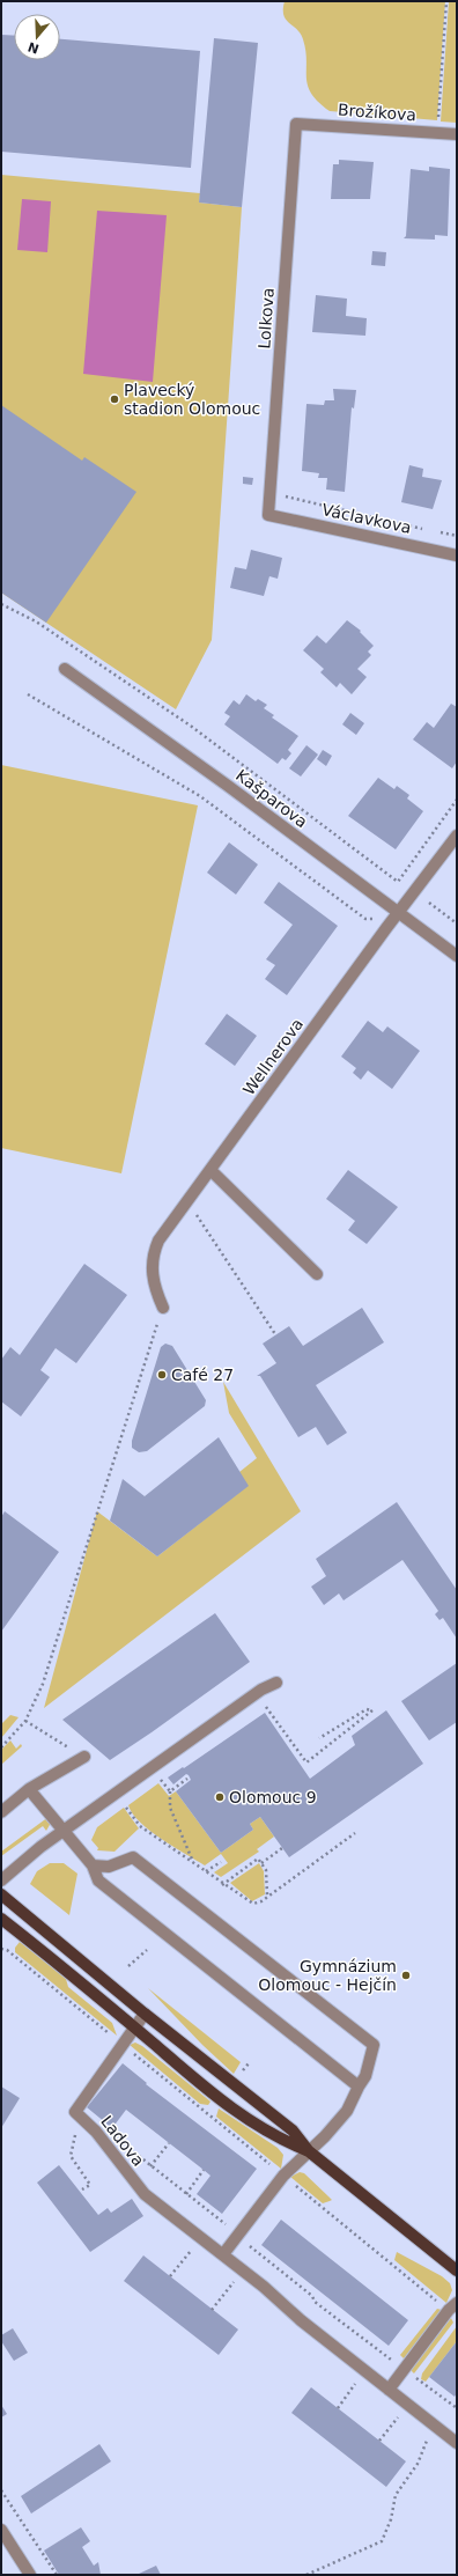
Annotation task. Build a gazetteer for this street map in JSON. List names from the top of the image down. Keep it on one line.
{"streets":{"street":["Brožíkova","Lolkova","Václavkova","Kašparova","Wellnerova","Ladova"]},"crossings":[["Brožíkova","Lolkova"],["Lolkova","Václavkova"],["Kašparova","Wellnerova"]],"places":["Plavecký stadion Olomouc","Café 27","Olomouc 9","Gymnázium Olomouc - Hejčín"],"north":"bottom"}
